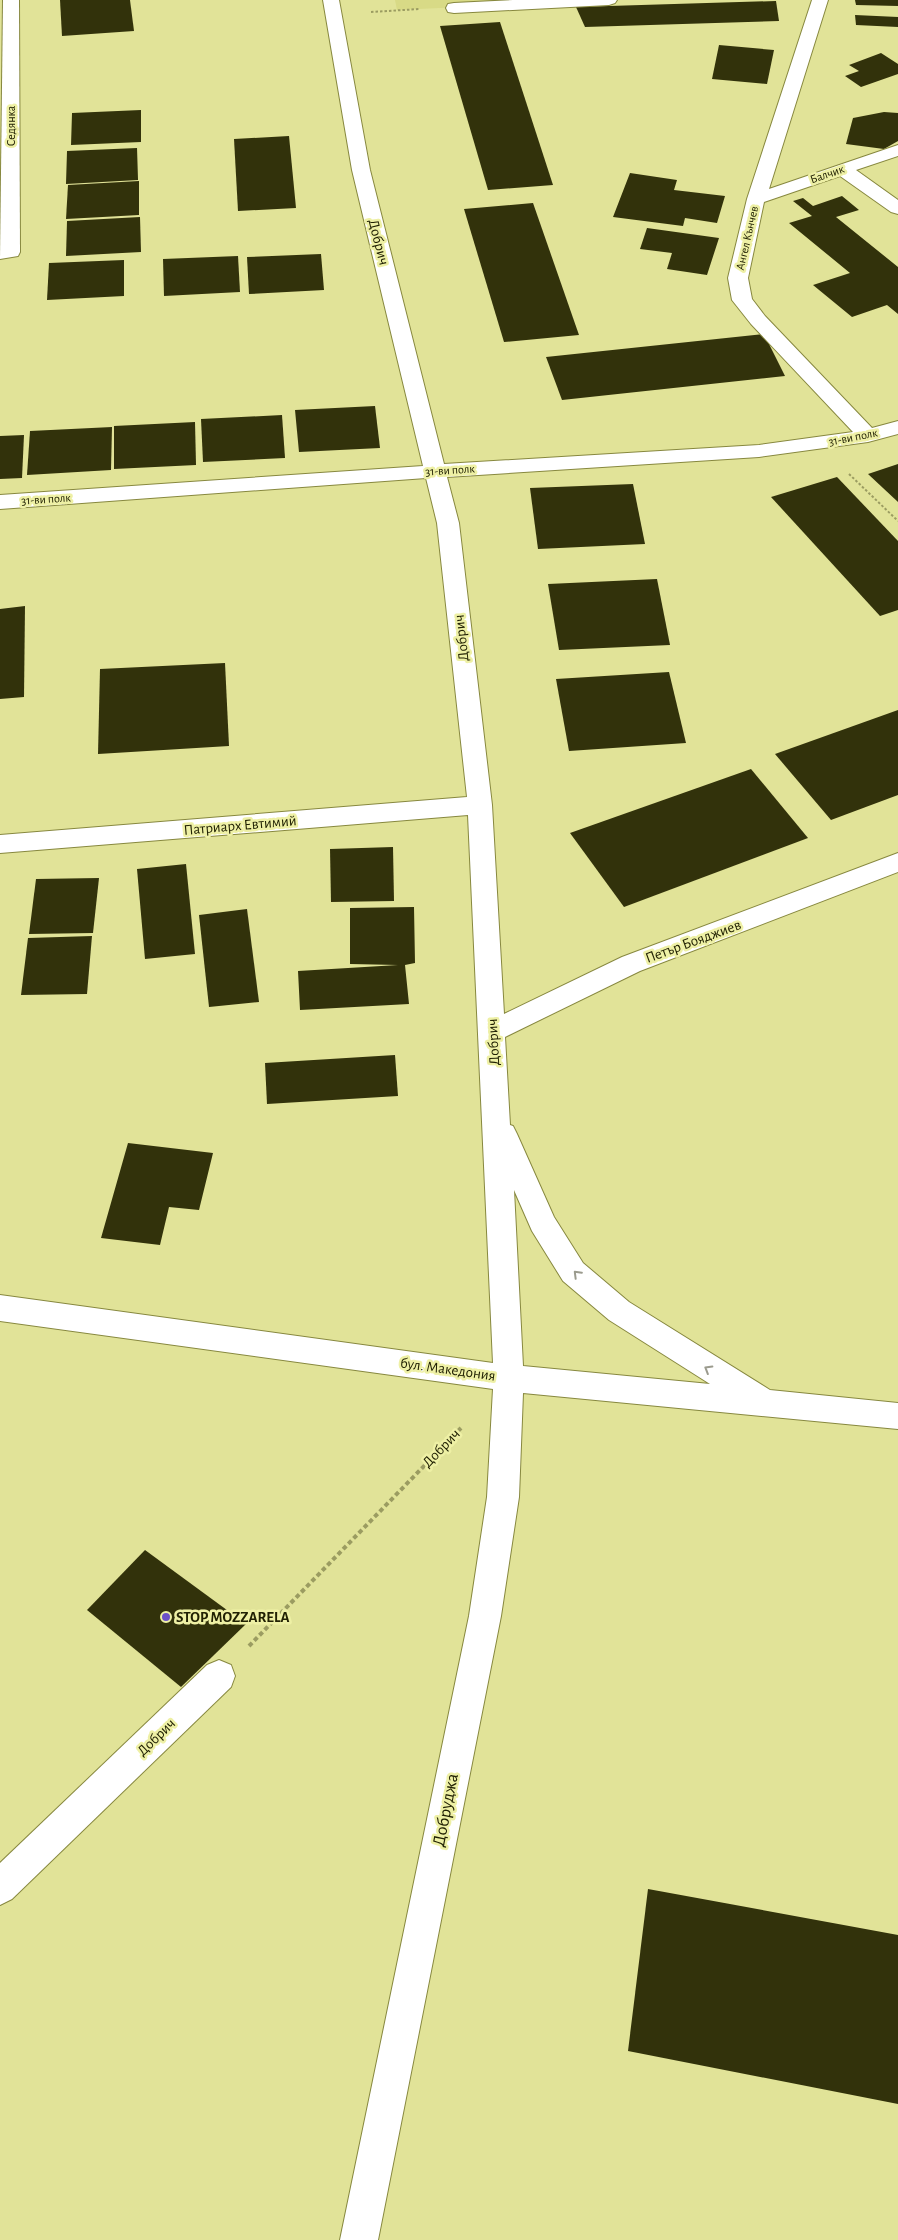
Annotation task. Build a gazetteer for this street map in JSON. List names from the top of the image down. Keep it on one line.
{"streets":{"street":["Седянка","Балчик","Ангел Кънчев","Добрич","31-ви полк","Патриарх Евтимий","Петър Бояджиев","бул. Македония","Добруджа"]},"crossings":[["Балчик","Ангел Кънчев"],["Ангел Кънчев","31-ви полк"],["Добрич","31-ви полк"],["Добрич","Патриарх Евтимий"],["Добрич","Петър Бояджиев"],["Добрич","бул. Македония"],["Добрич","Добруджа"],["бул. Македония","Добруджа"]],"places":["STOP MOZZARELA"]}
